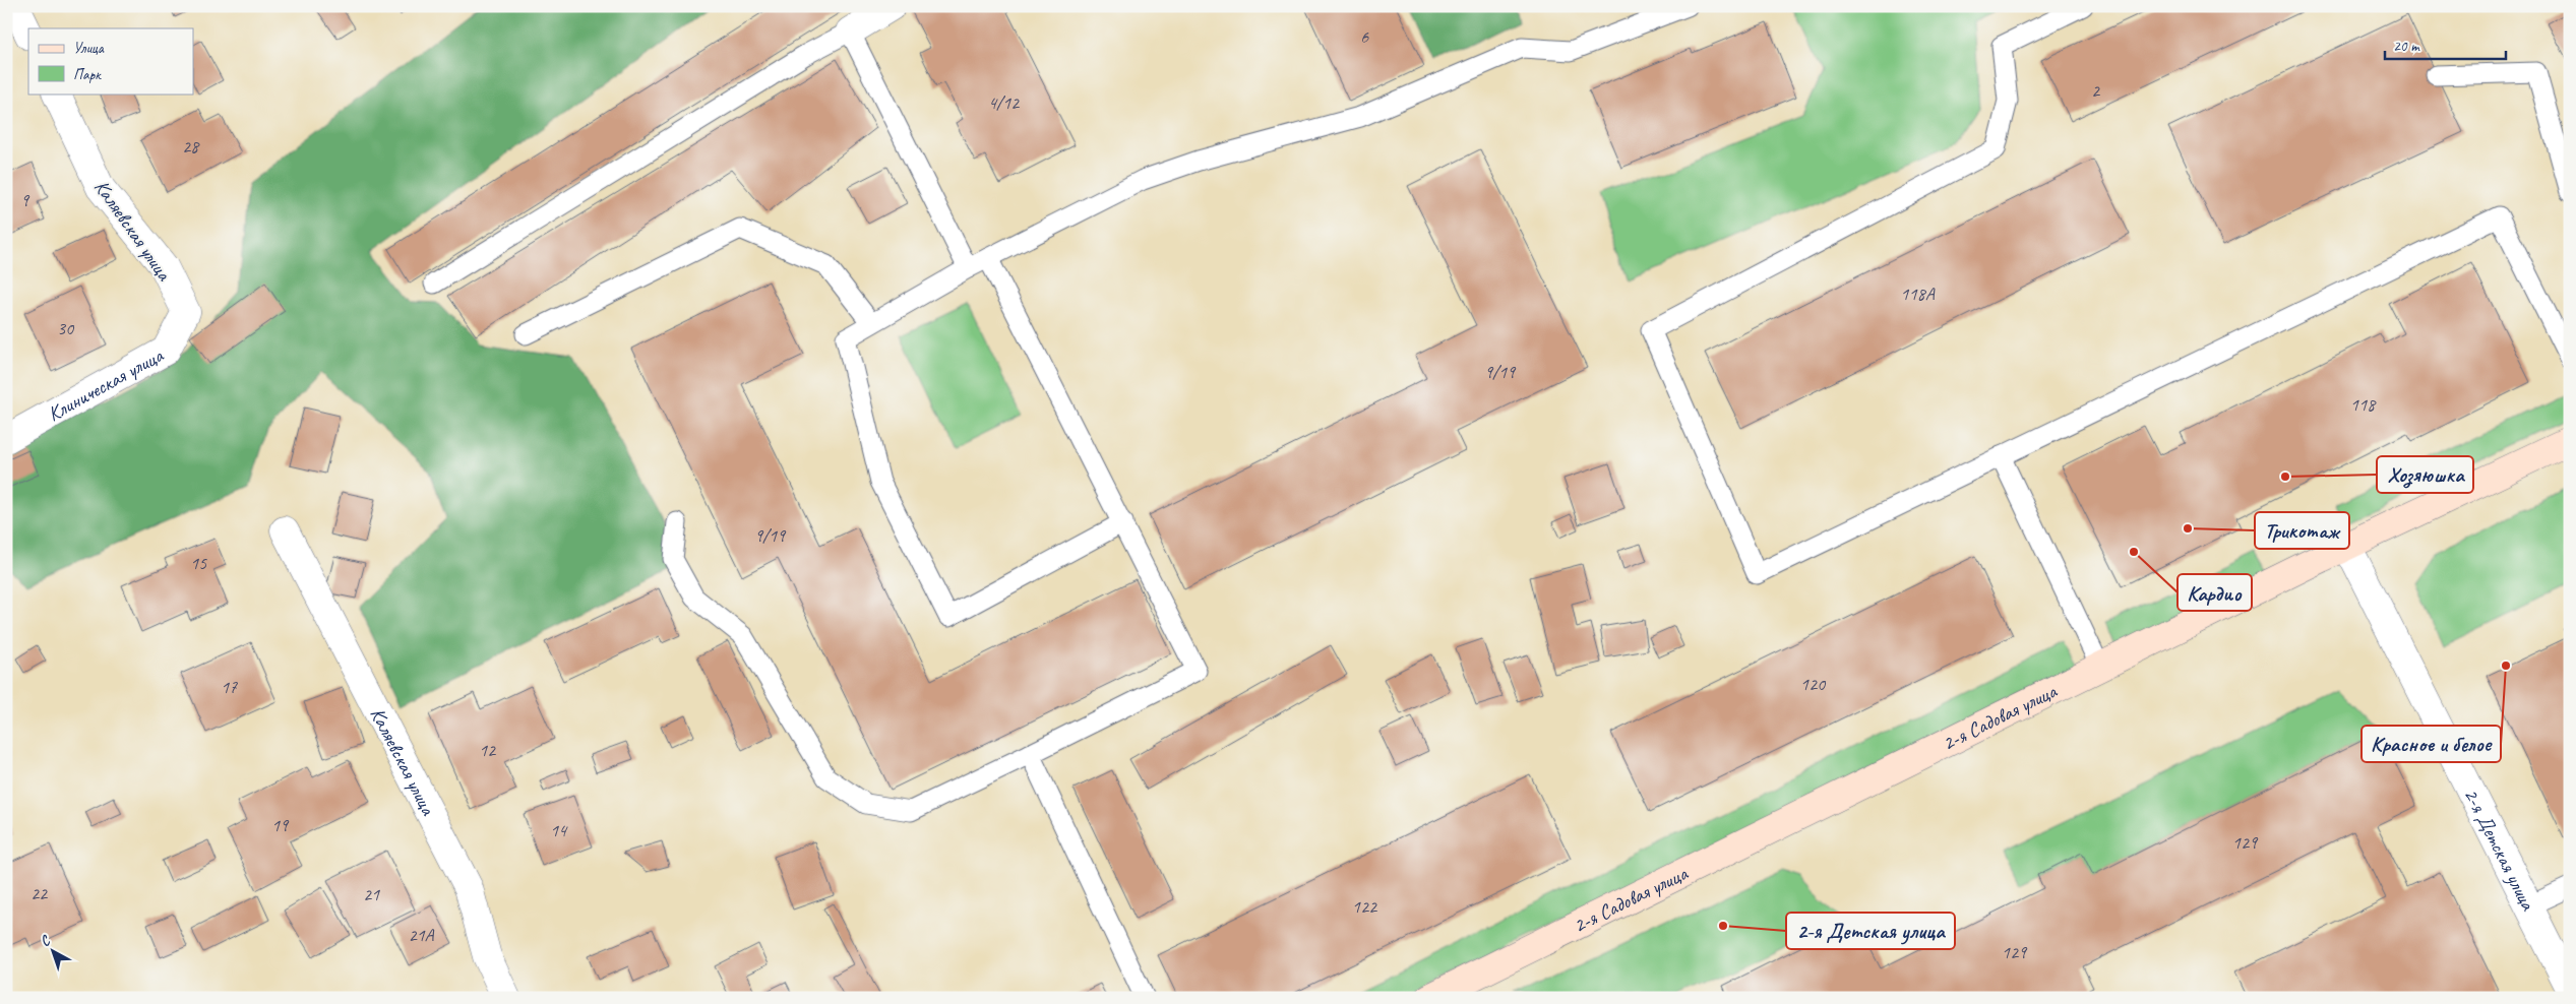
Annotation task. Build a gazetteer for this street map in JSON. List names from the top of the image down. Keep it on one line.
{"streets":{"street":["Каляевская улица","Клиническая улица","2-я Садовая улица","2-я Детская улица"]},"crossings":[["Каляевская улица","Клиническая улица"],["2-я Садовая улица","2-я Детская улица"]],"places":["Хозяюшка","Трикотаж","Кардио","Красное и белое","2-я Детская улица"],"house_numbers":["6","2","4/12","28","9","118А","30","9/19","118","9/19","15","120","17","12","19","14","129","22","21","122","21А","129"],"legend":["Улица","Парк"],"scale_bar":"20 m","north":"top left"}
